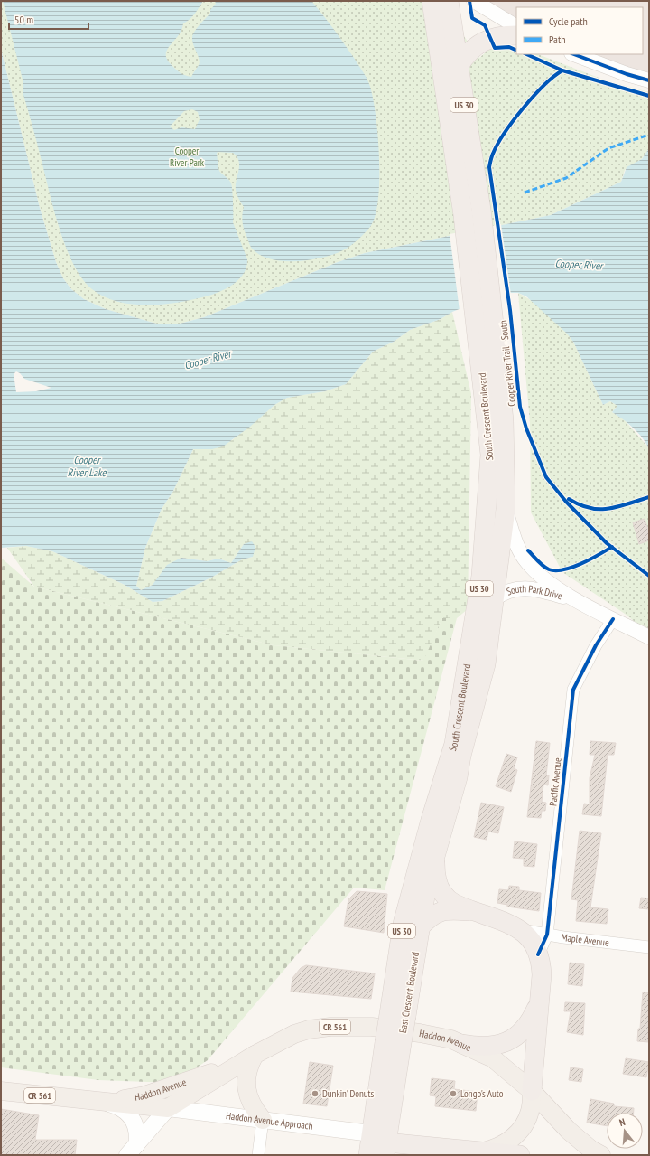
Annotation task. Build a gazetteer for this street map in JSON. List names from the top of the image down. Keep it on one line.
{"streets":{"highway":["US 30","South Crescent Boulevard","East Crescent Boulevard"],"main road":["CR 561","Haddon Avenue","Haddon Avenue Approach"],"street":["South Park Drive","Pacific Avenue","Maple Avenue"],"cycle path":["Cooper River Trail - South"]},"crossings":[["South Crescent Boulevard","South Park Drive"],["South Crescent Boulevard","East Crescent Boulevard"],["South Park Drive","Pacific Avenue"],["Pacific Avenue","Maple Avenue"],["East Crescent Boulevard","Haddon Avenue Approach"],["Haddon Avenue","Haddon Avenue Approach"]],"water":["Cooper River","Cooper River Lake"],"parks":["Cooper River Park"],"places":["Dunkin' Donuts","Longo's Auto"],"legend":["Cycle path","Path"],"scale_bar":"50 m","north":"top"}
